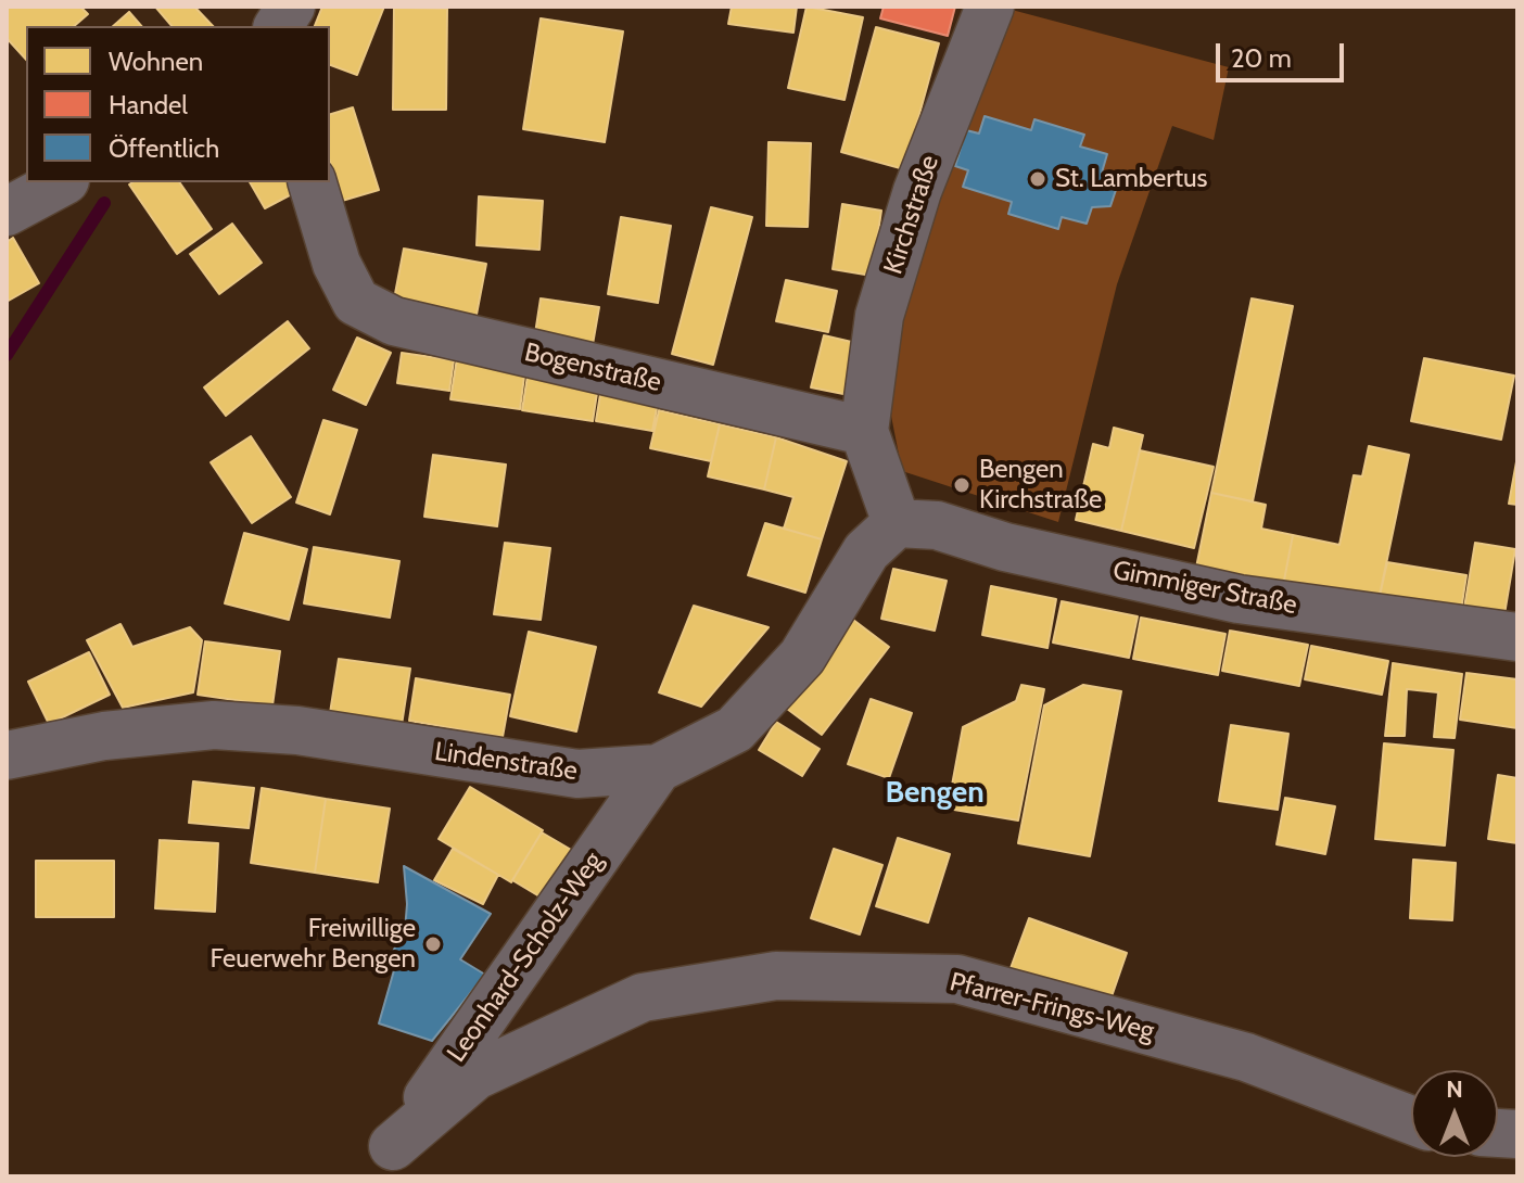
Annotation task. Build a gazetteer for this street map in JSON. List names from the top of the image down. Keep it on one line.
{"streets":{"street":["Kirchstraße","Bogenstraße","Gimmiger Straße","Lindenstraße","Leonhard-Scholz-Weg","Pfarrer-Frings-Weg"]},"crossings":[["Kirchstraße","Bogenstraße"],["Gimmiger Straße","Lindenstraße"],["Lindenstraße","Leonhard-Scholz-Weg"],["Leonhard-Scholz-Weg","Pfarrer-Frings-Weg"]],"districts":["Bengen"],"places":["St. Lambertus","Bengen Kirchstraße","Freiwillige Feuerwehr Bengen"],"legend":["Wohnen","Handel","Öffentlich"],"scale_bar":"20 m","north":"top"}
